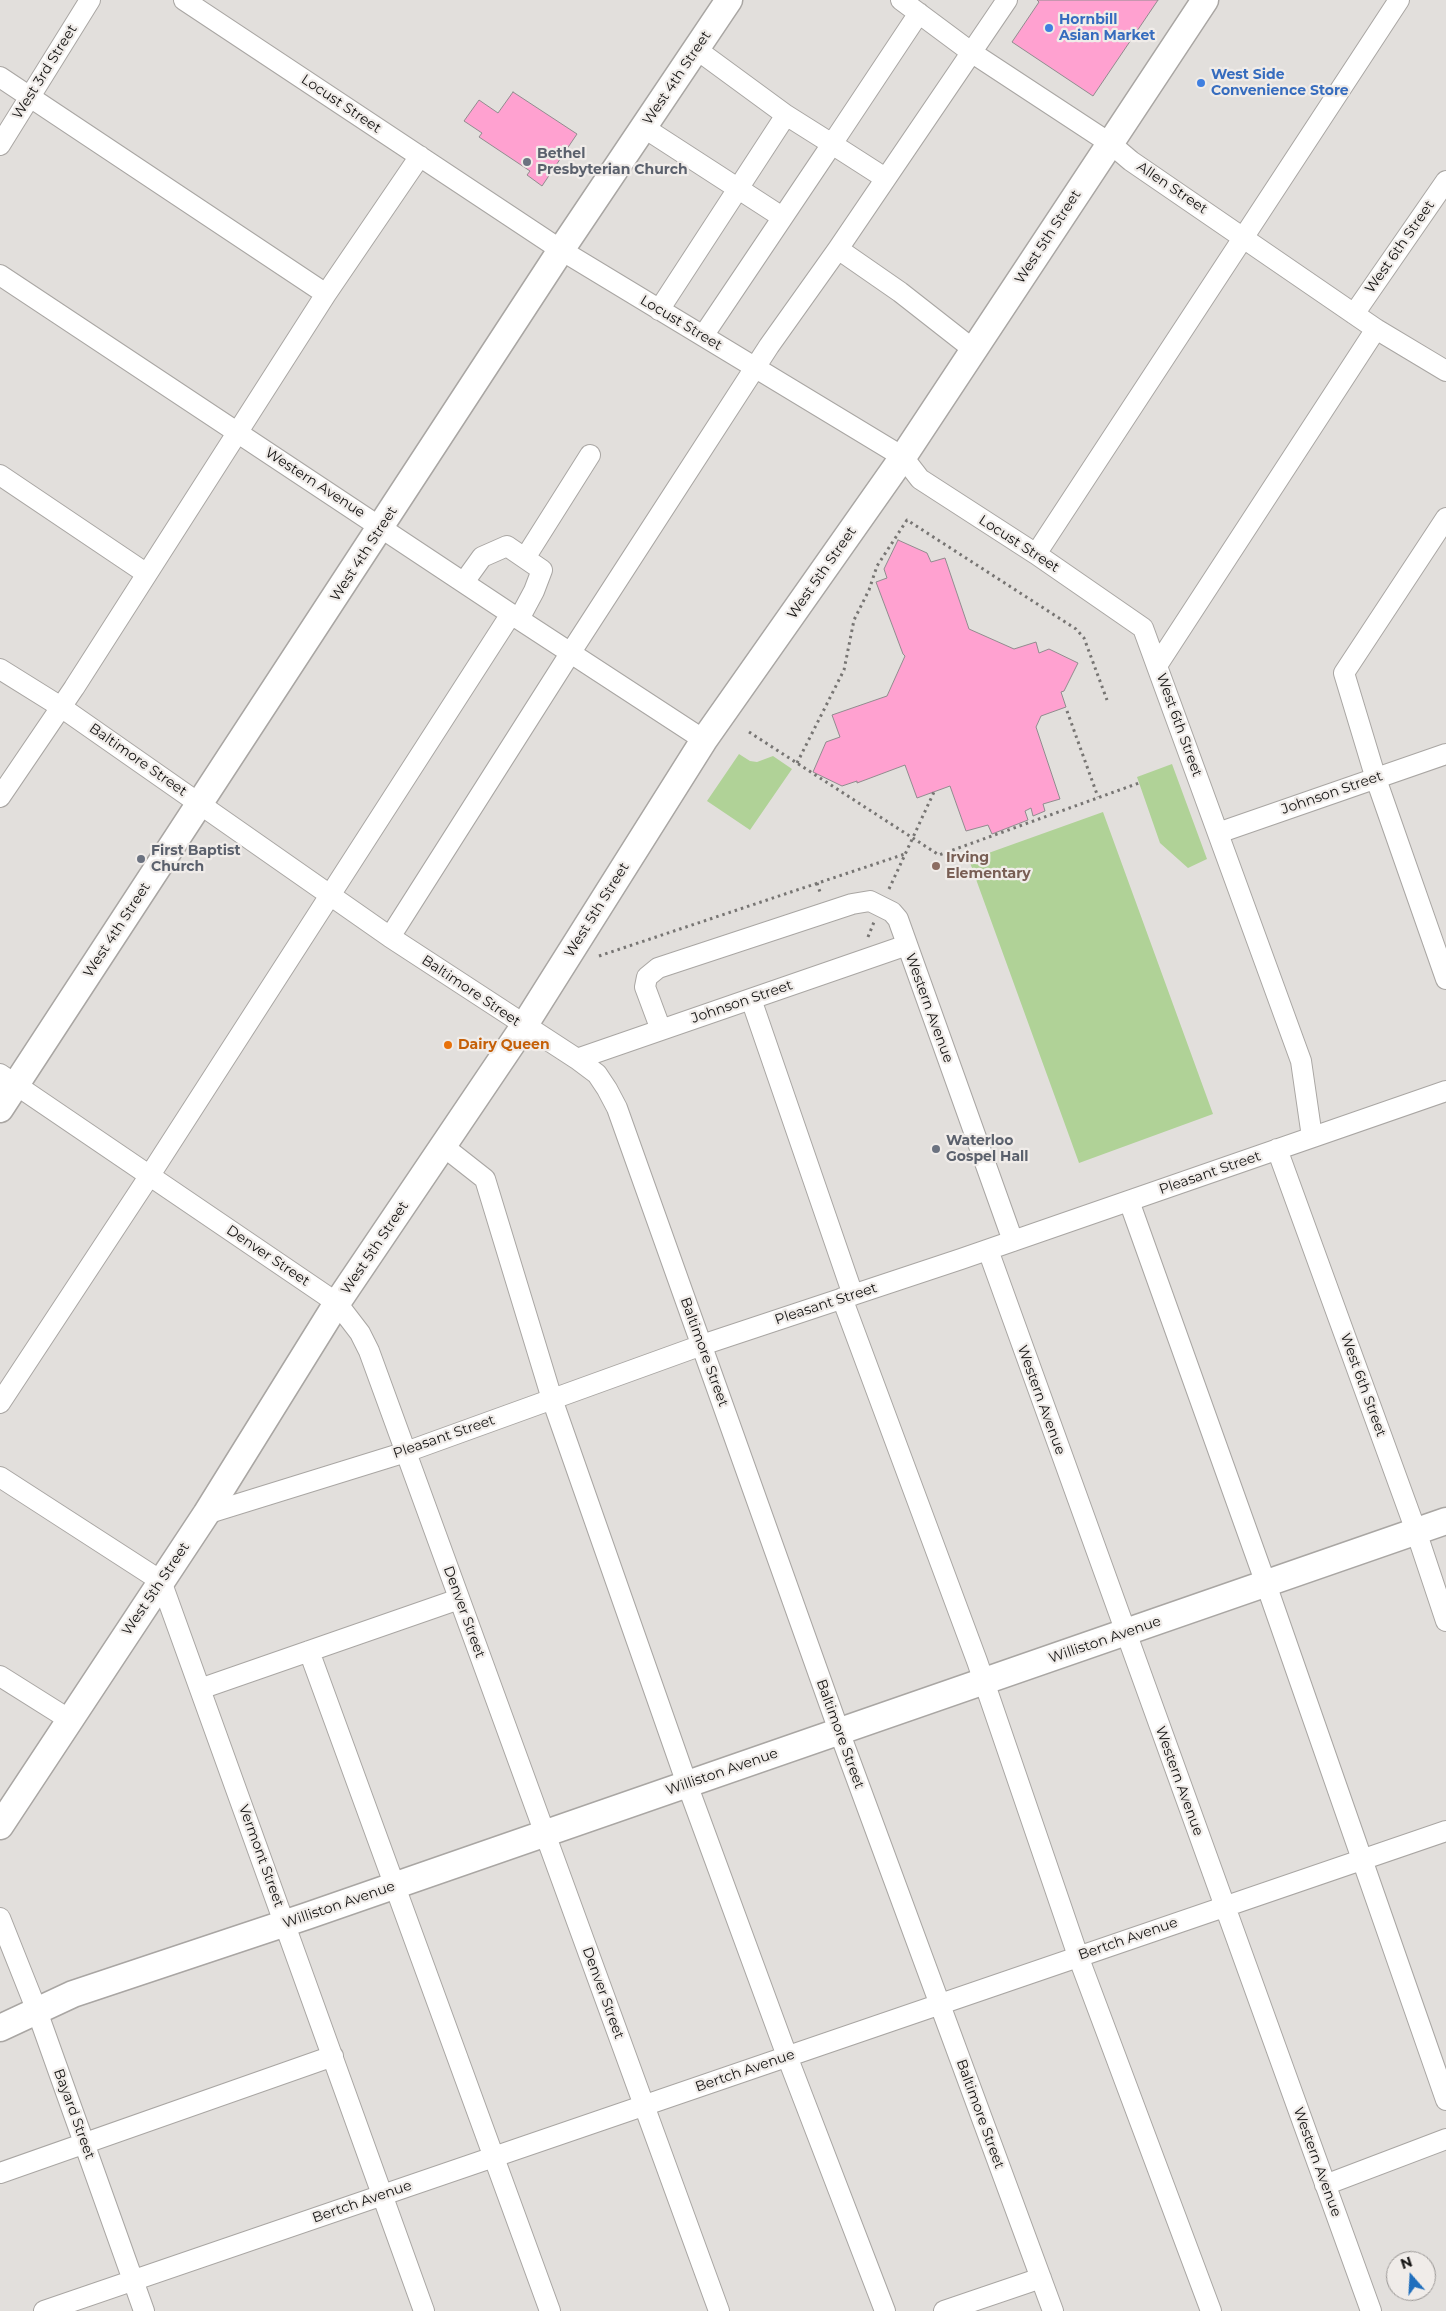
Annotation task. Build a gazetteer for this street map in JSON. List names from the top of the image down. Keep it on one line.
{"streets":{"main road":["West 4th Street","West 5th Street","Williston Avenue"],"street":["West 3rd Street","Locust Street","Allen Street","West 6th Street","Western Avenue","Baltimore Street","Johnson Street","Pleasant Street","Denver Street","Vermont Street","Bertch Avenue","Bayard Street"]},"crossings":[["West 4th Street","Locust Street"],["West 4th Street","Western Avenue"],["West 4th Street","Baltimore Street"],["West 4th Street","Denver Street"],["Locust Street","West 5th Street"],["Locust Street","West 6th Street"],["Allen Street","West 5th Street"],["Allen Street","West 6th Street"],["West 5th Street","Western Avenue"],["West 5th Street","Baltimore Street"],["West 5th Street","Pleasant Street"],["West 5th Street","Denver Street"],["West 5th Street","Vermont Street"],["West 6th Street","Johnson Street"],["West 6th Street","Pleasant Street"],["West 6th Street","Williston Avenue"],["Western Avenue","Johnson Street"],["Western Avenue","Pleasant Street"],["Western Avenue","Williston Avenue"],["Western Avenue","Bertch Avenue"],["Baltimore Street","Johnson Street"],["Baltimore Street","Pleasant Street"],["Baltimore Street","Williston Avenue"],["Baltimore Street","Bertch Avenue"],["Pleasant Street","Denver Street"],["Denver Street","Williston Avenue"],["Denver Street","Bertch Avenue"],["Williston Avenue","Vermont Street"],["Williston Avenue","Bayard Street"],["Vermont Street","Bertch Avenue"],["Bertch Avenue","Bayard Street"]],"places":["Hornbill Asian Market","West Side Convenience Store","Bethel Presbyterian Church","First Baptist Church","Irving Elementary","Dairy Queen","Waterloo Gospel Hall"],"north":"top"}
